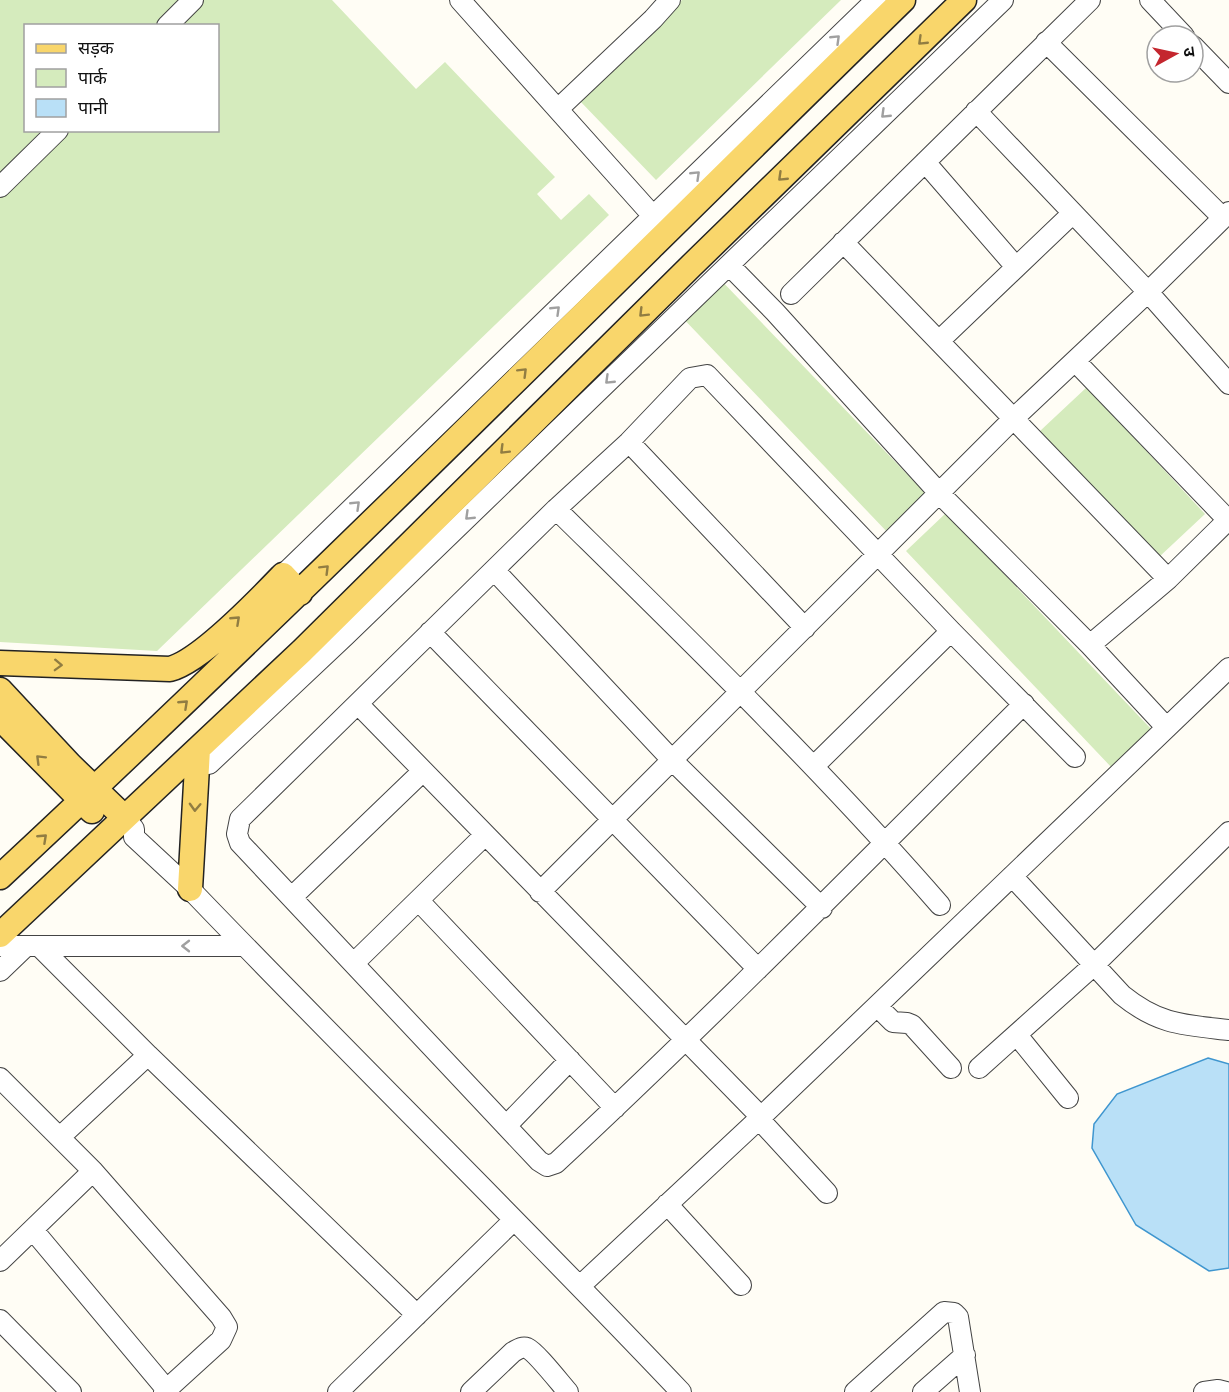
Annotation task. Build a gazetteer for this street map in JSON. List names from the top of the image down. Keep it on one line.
{"legend":["सड़क","पार्क","पानी"],"north":"right"}
